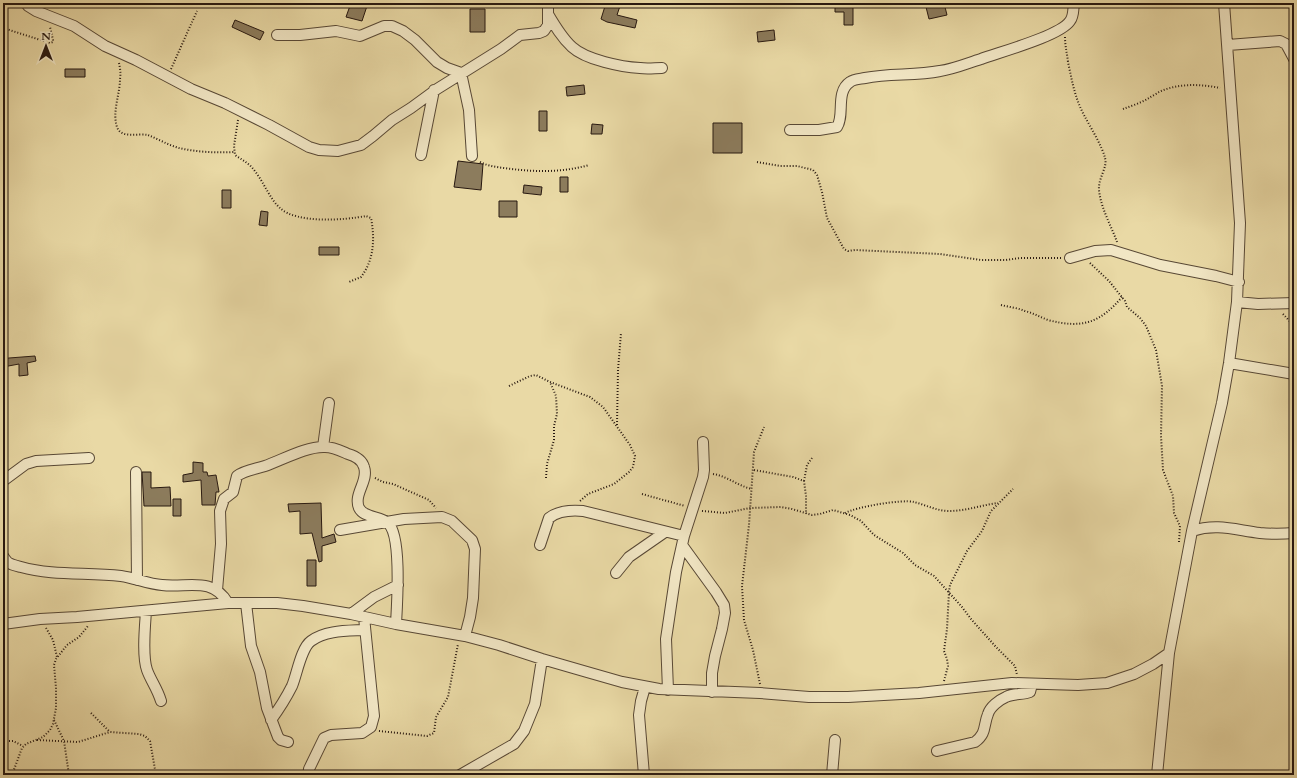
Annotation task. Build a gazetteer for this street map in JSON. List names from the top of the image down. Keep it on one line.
{"north":"top"}
